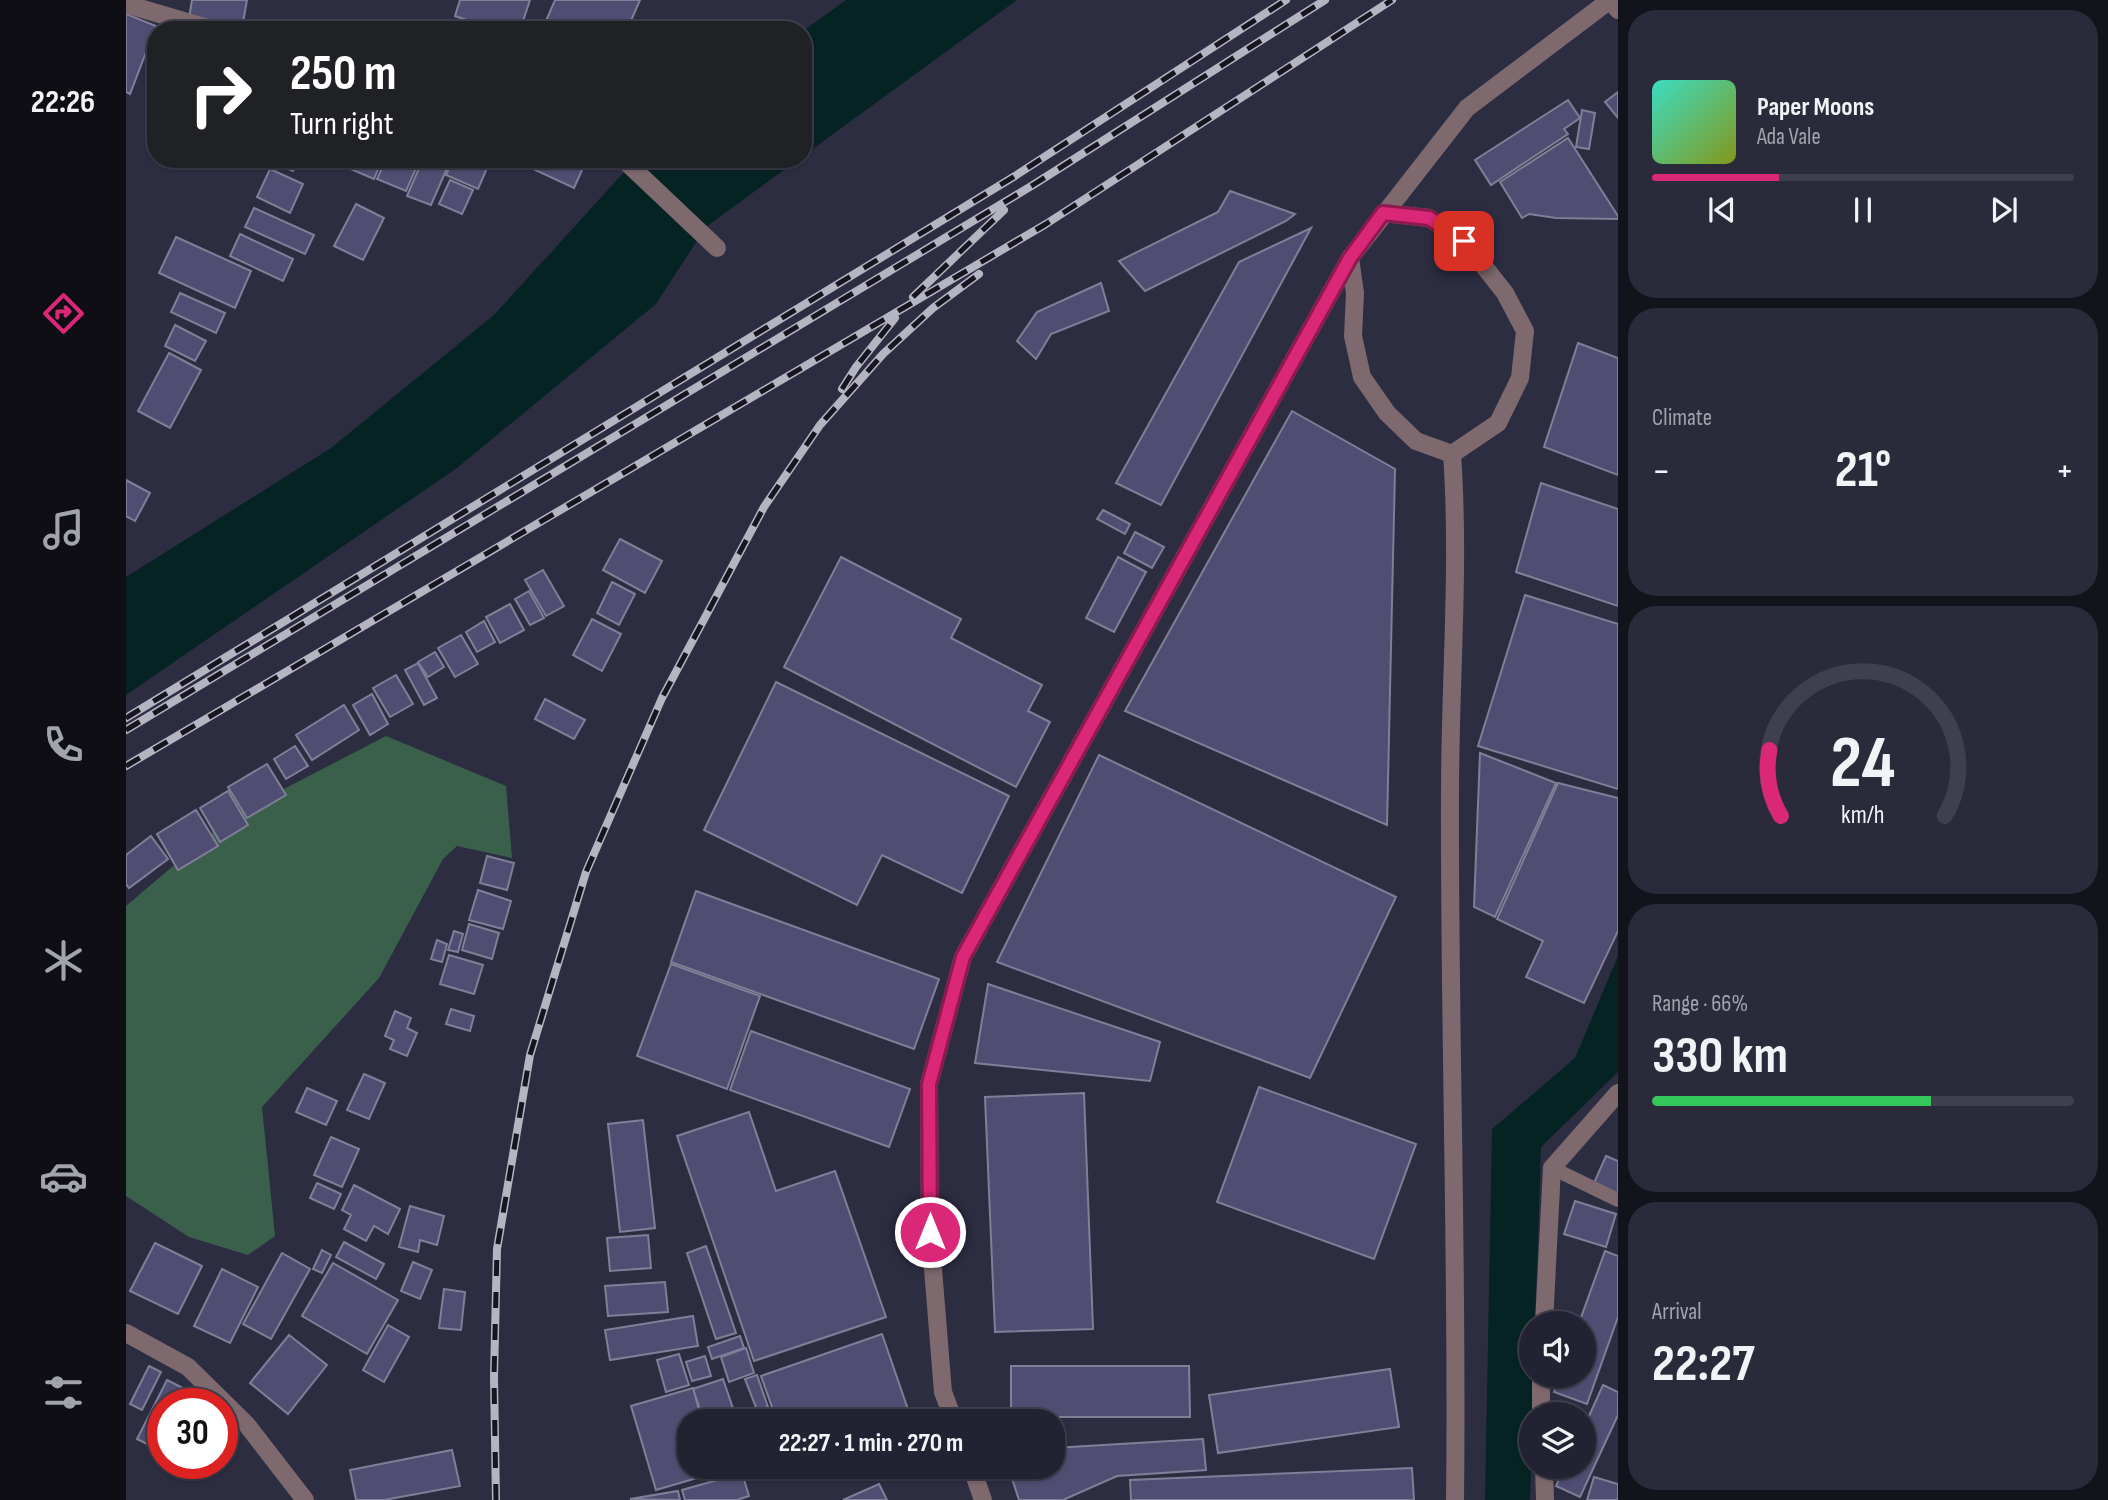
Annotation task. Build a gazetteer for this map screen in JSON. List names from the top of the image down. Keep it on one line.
{"page":{"tabs":"22:26","turn":["250 m","Turn right"],"song":["Paper Moons","Ada Vale"],"tile":["Climate",["Range · 66%","330 km"],["Arrival","22:27"]],"heat":["−","21°","+"],"limit":"30","trip":"22:27 · 1 min · 270 m","gauge":["24","km/h"]}}
